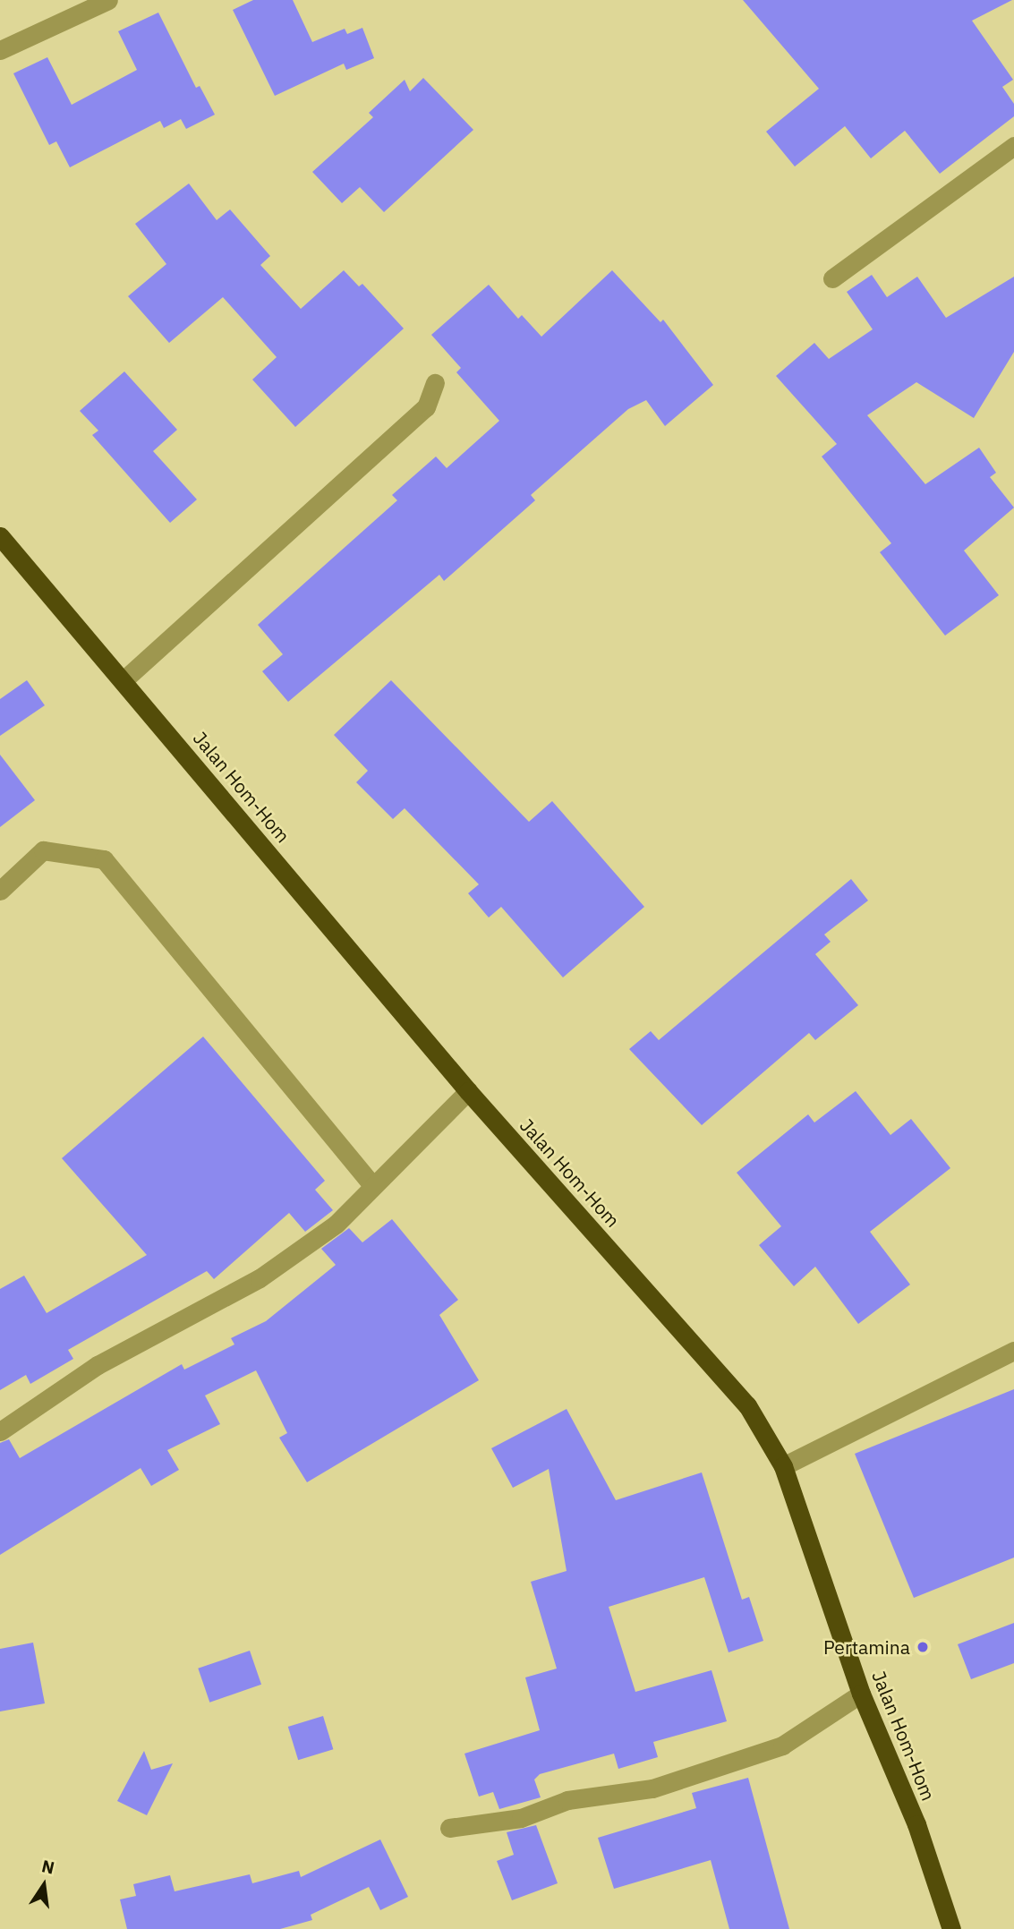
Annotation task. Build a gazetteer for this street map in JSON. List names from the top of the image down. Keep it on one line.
{"streets":{"highway":["Jalan Hom-Hom"]},"places":["Pertamina"],"north":"top"}
